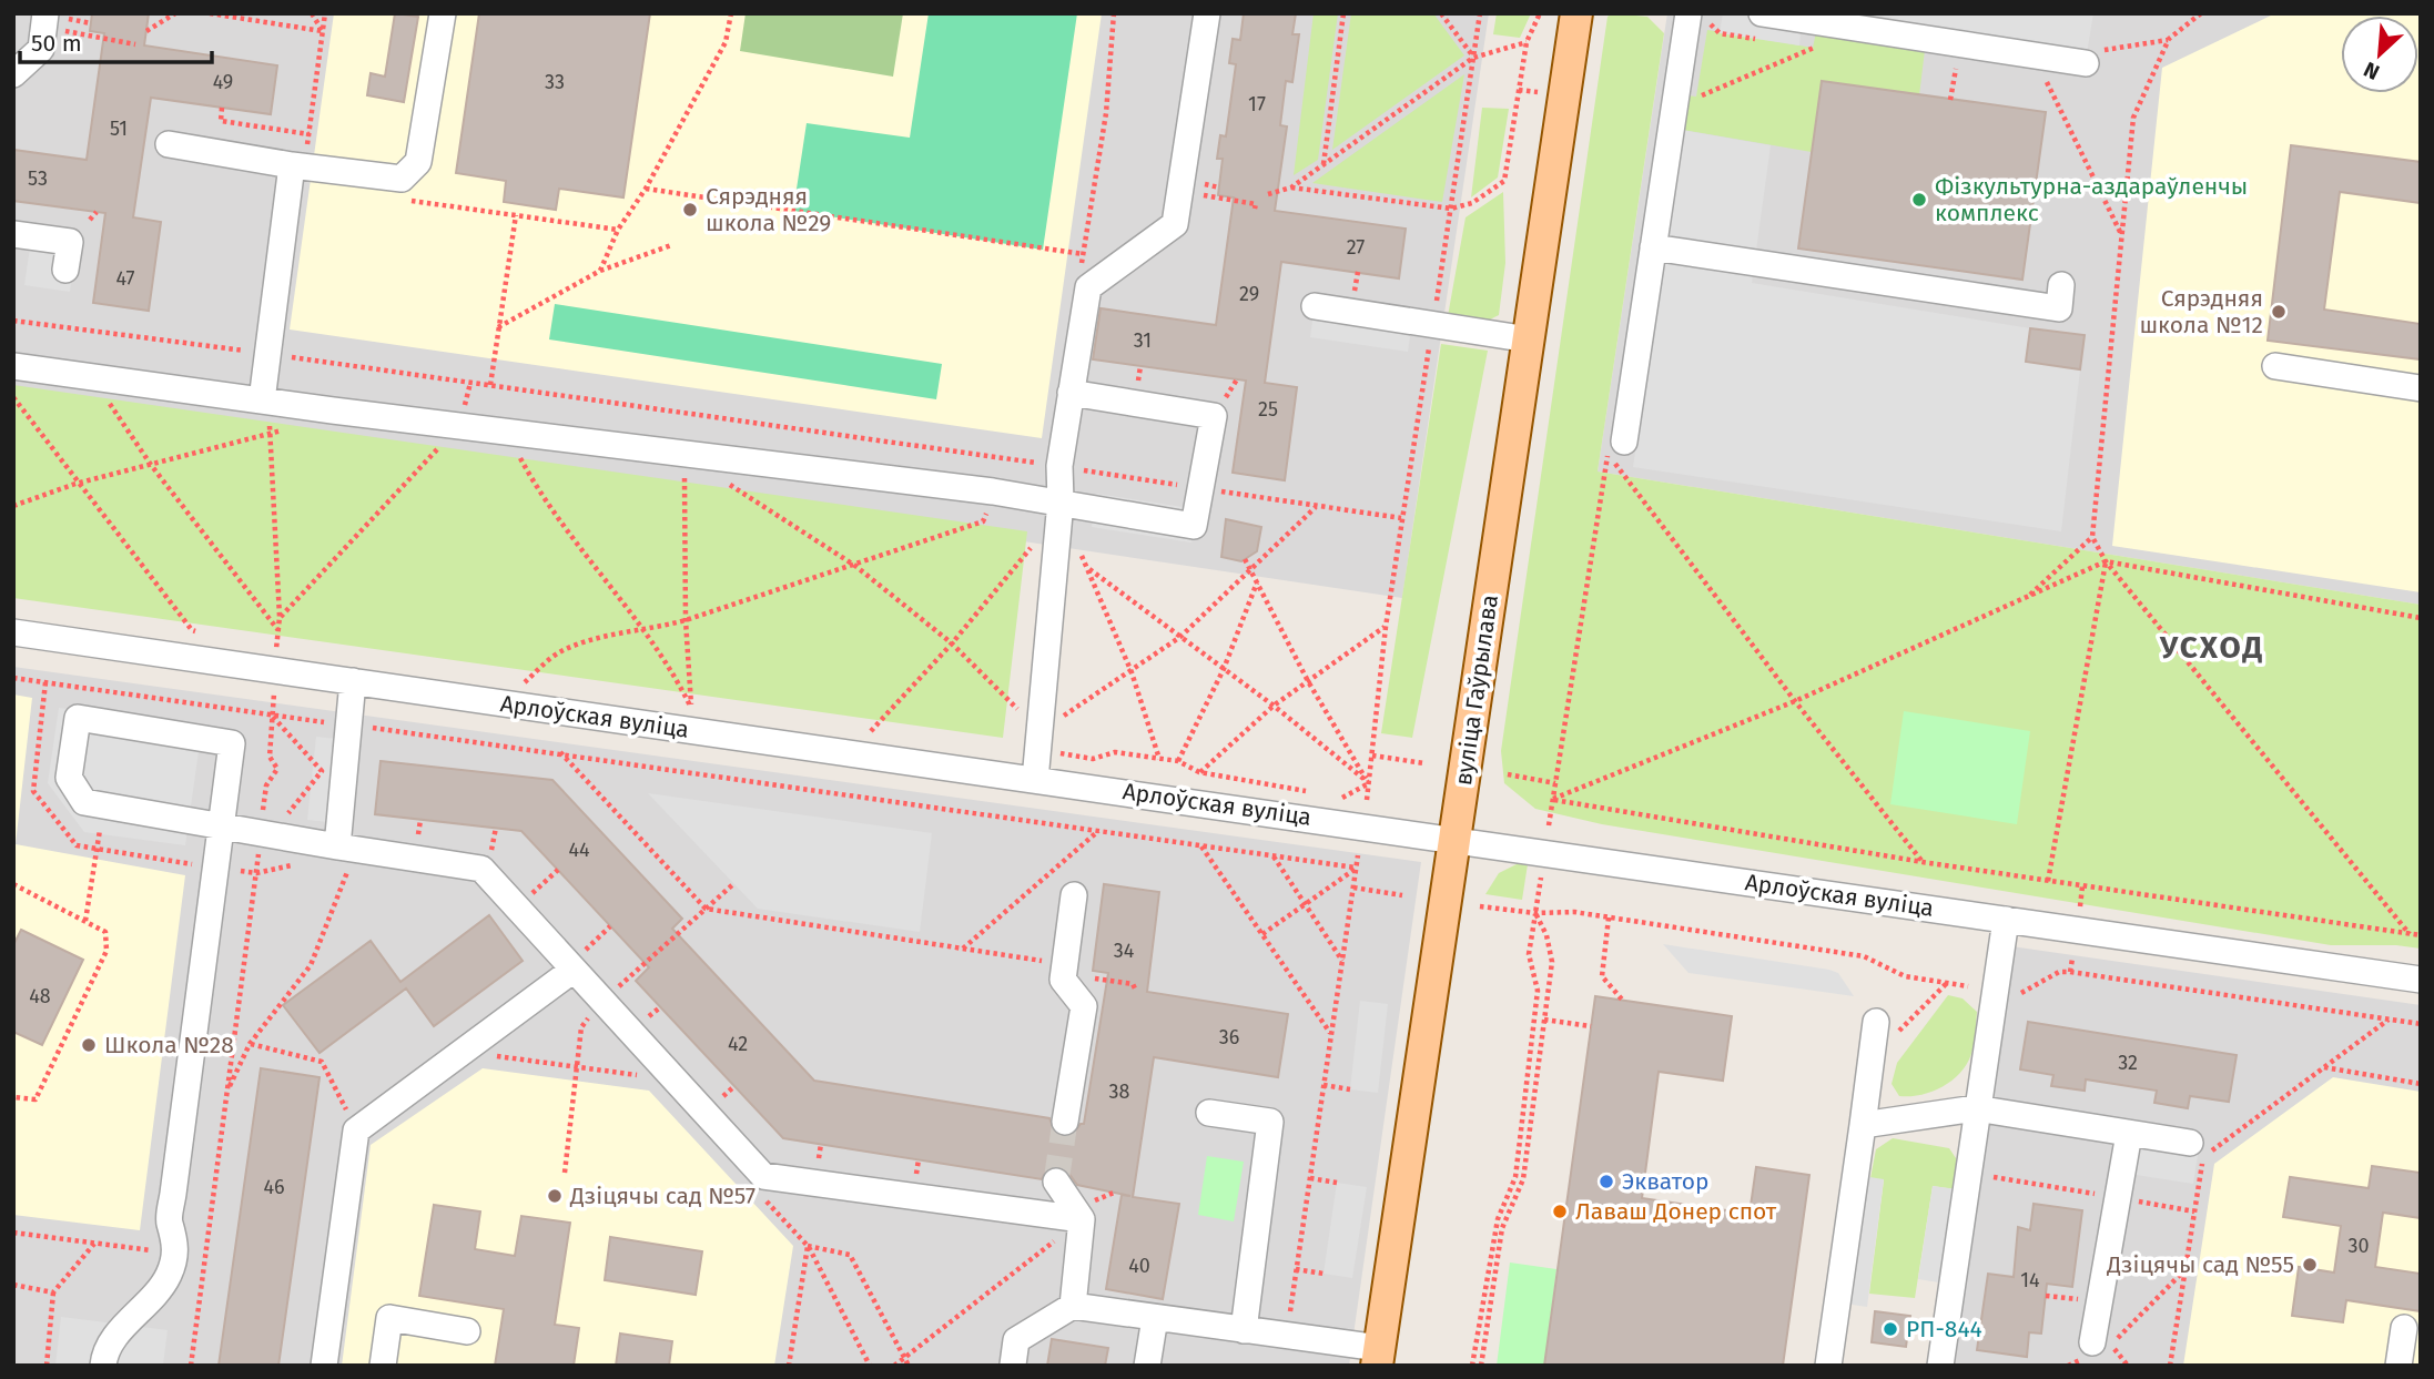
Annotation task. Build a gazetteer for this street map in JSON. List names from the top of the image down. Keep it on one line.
{"streets":{"main road":["вуліца Гаўрылава"],"street":["Арлоўская вуліца"]},"crossings":[["вуліца Гаўрылава","Арлоўская вуліца"]],"districts":["УСХОД"],"places":["Фізкультурна-аздараўленчы комплекс","Сярэдняя школа №29","Сярэдняя школа №12","Школа №28","Экватор","Дзіцячы сад №57","Лаваш Донер спот","Дзіцячы сад №55","РП-844"],"house_numbers":["49","33","17","51","53","27","47","29","31","25","44","34","48","36","42","32","38","46","30","40","14"],"scale_bar":"50 m","north":"bottom left"}
